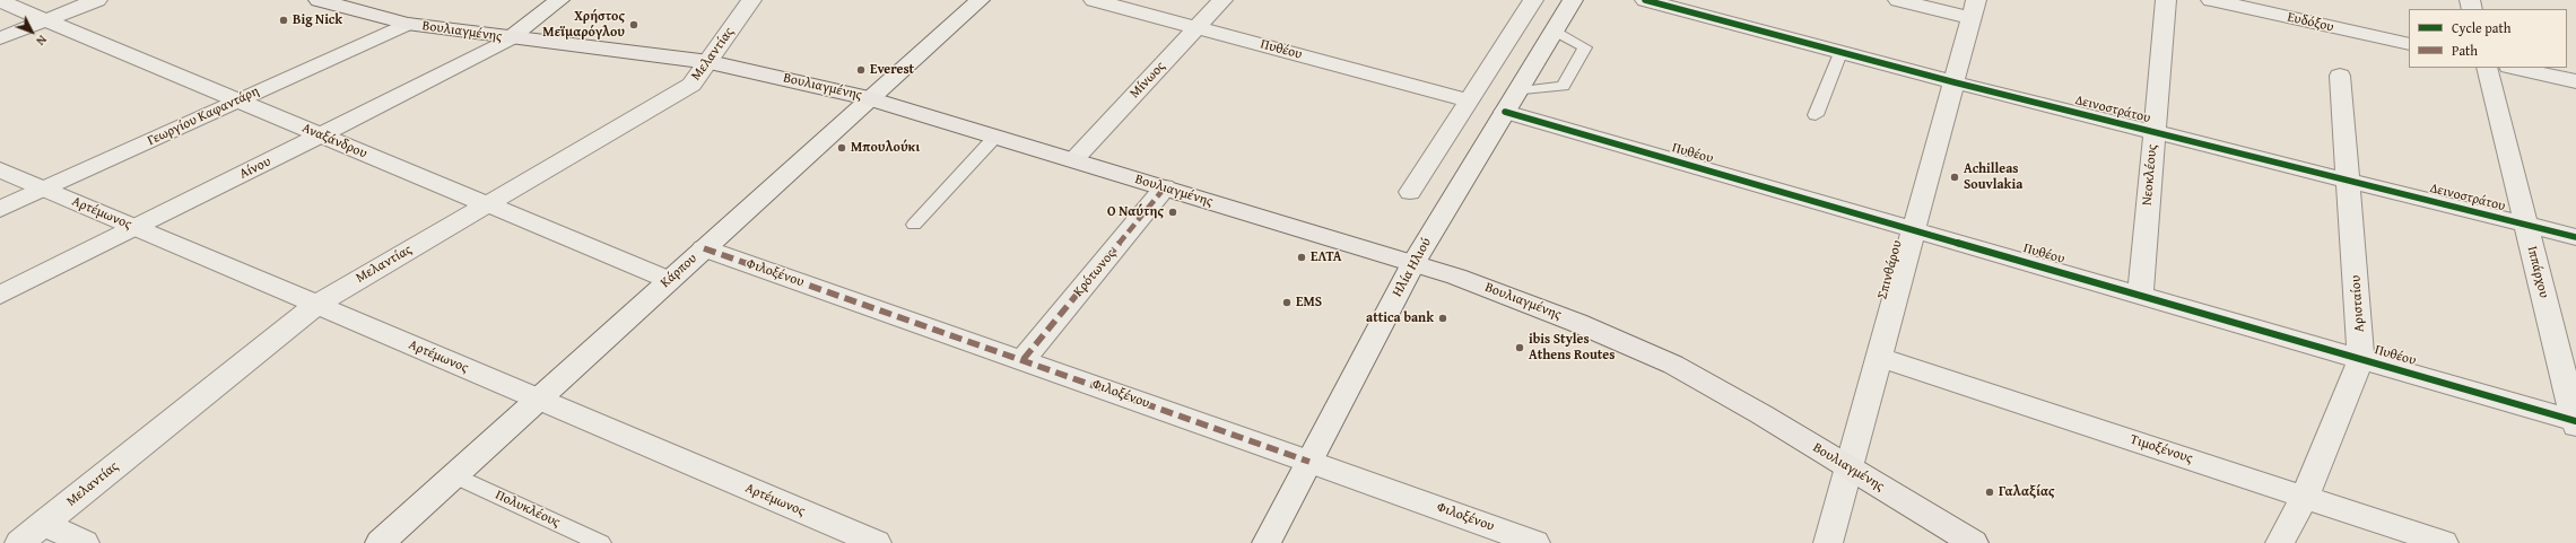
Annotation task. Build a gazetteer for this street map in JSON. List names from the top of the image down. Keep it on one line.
{"streets":{"main road":["Βουλιαγμένης"],"street":["Ευδόξου","Πυθέου","Μελαντίας","Μίνωος","Δεινοστράτου","Γεωργίου Καφαντάρη","Αναξάνδρου","Αίνου","Νεοκλέους","Αρτέμωνος","Ηλία Ηλιού","Σπινθάρου","Κάρπου","Ιππάρχου","Φιλοξένου","Κρότωνος","Αρισταίου","Τιμοξένους"],"lane":["Πολυκλέους"]},"crossings":[["Βουλιαγμένης","Μελαντίας"],["Βουλιαγμένης","Μίνωος"],["Βουλιαγμένης","Γεωργίου Καφαντάρη"],["Βουλιαγμένης","Αίνου"],["Βουλιαγμένης","Ηλία Ηλιού"],["Βουλιαγμένης","Σπινθάρου"],["Βουλιαγμένης","Κάρπου"],["Βουλιαγμένης","Κρότωνος"],["Πυθέου","Μίνωος"],["Πυθέου","Νεοκλέους"],["Πυθέου","Ηλία Ηλιού"],["Πυθέου","Σπινθάρου"],["Πυθέου","Ιππάρχου"],["Πυθέου","Αρισταίου"],["Μελαντίας","Αναξάνδρου"],["Μελαντίας","Αρτέμωνος"],["Δεινοστράτου","Νεοκλέους"],["Δεινοστράτου","Σπινθάρου"],["Δεινοστράτου","Ιππάρχου"],["Δεινοστράτου","Αρισταίου"],["Γεωργίου Καφαντάρη","Αναξάνδρου"],["Γεωργίου Καφαντάρη","Αρτέμωνος"],["Αναξάνδρου","Αίνου"],["Αναξάνδρου","Κάρπου"],["Αίνου","Αρτέμωνος"],["Αρτέμωνος","Κάρπου"],["Ηλία Ηλιού","Φιλοξένου"],["Σπινθάρου","Τιμοξένους"],["Κάρπου","Φιλοξένου"],["Κάρπου","Πολυκλέους"],["Φιλοξένου","Κρότωνος"],["Αρισταίου","Τιμοξένους"]],"places":["Big Nick","Χρήστος Μεϊμαρόγλου","Everest","Μπουλούκι","Achilleas Souvlakia","Ο Ναύτης","ΕΛΤΑ","EMS","attica bank","ibis Styles Athens Routes","Γαλαξίας"],"legend":["Cycle path","Path"],"north":"bottom right"}
